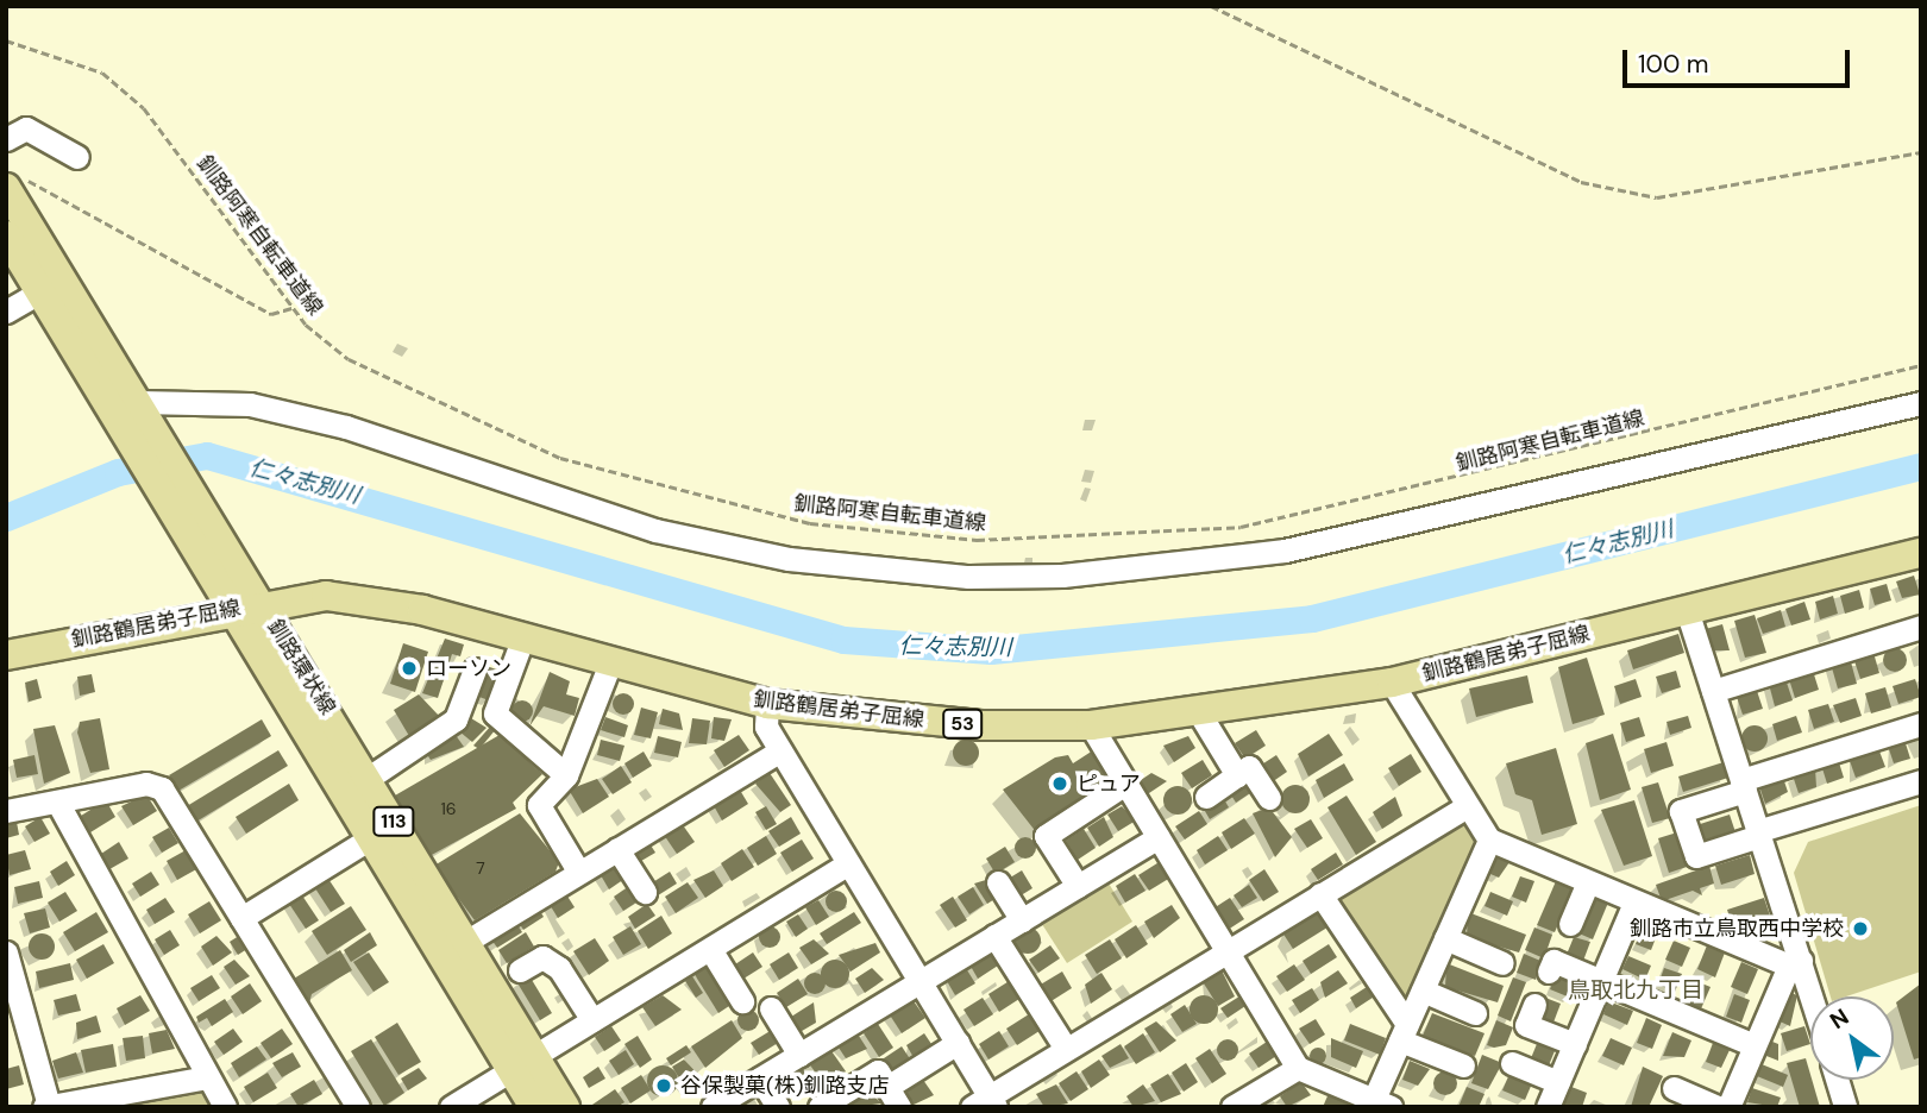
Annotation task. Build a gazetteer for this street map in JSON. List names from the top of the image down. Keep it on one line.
{"streets":{"main road":["釧路鶴居弟子屈線","釧路環状線","53","113"],"path":["釧路阿寒自転車道線"]},"crossings":[["釧路鶴居弟子屈線","釧路環状線"]],"districts":["鳥取北九丁目"],"water":["仁々志別川"],"places":["ローソン","ピュア","釧路市立鳥取西中学校","谷保製菓(株)釧路支店"],"house_numbers":["16","7"],"scale_bar":"100 m","north":"top left"}
